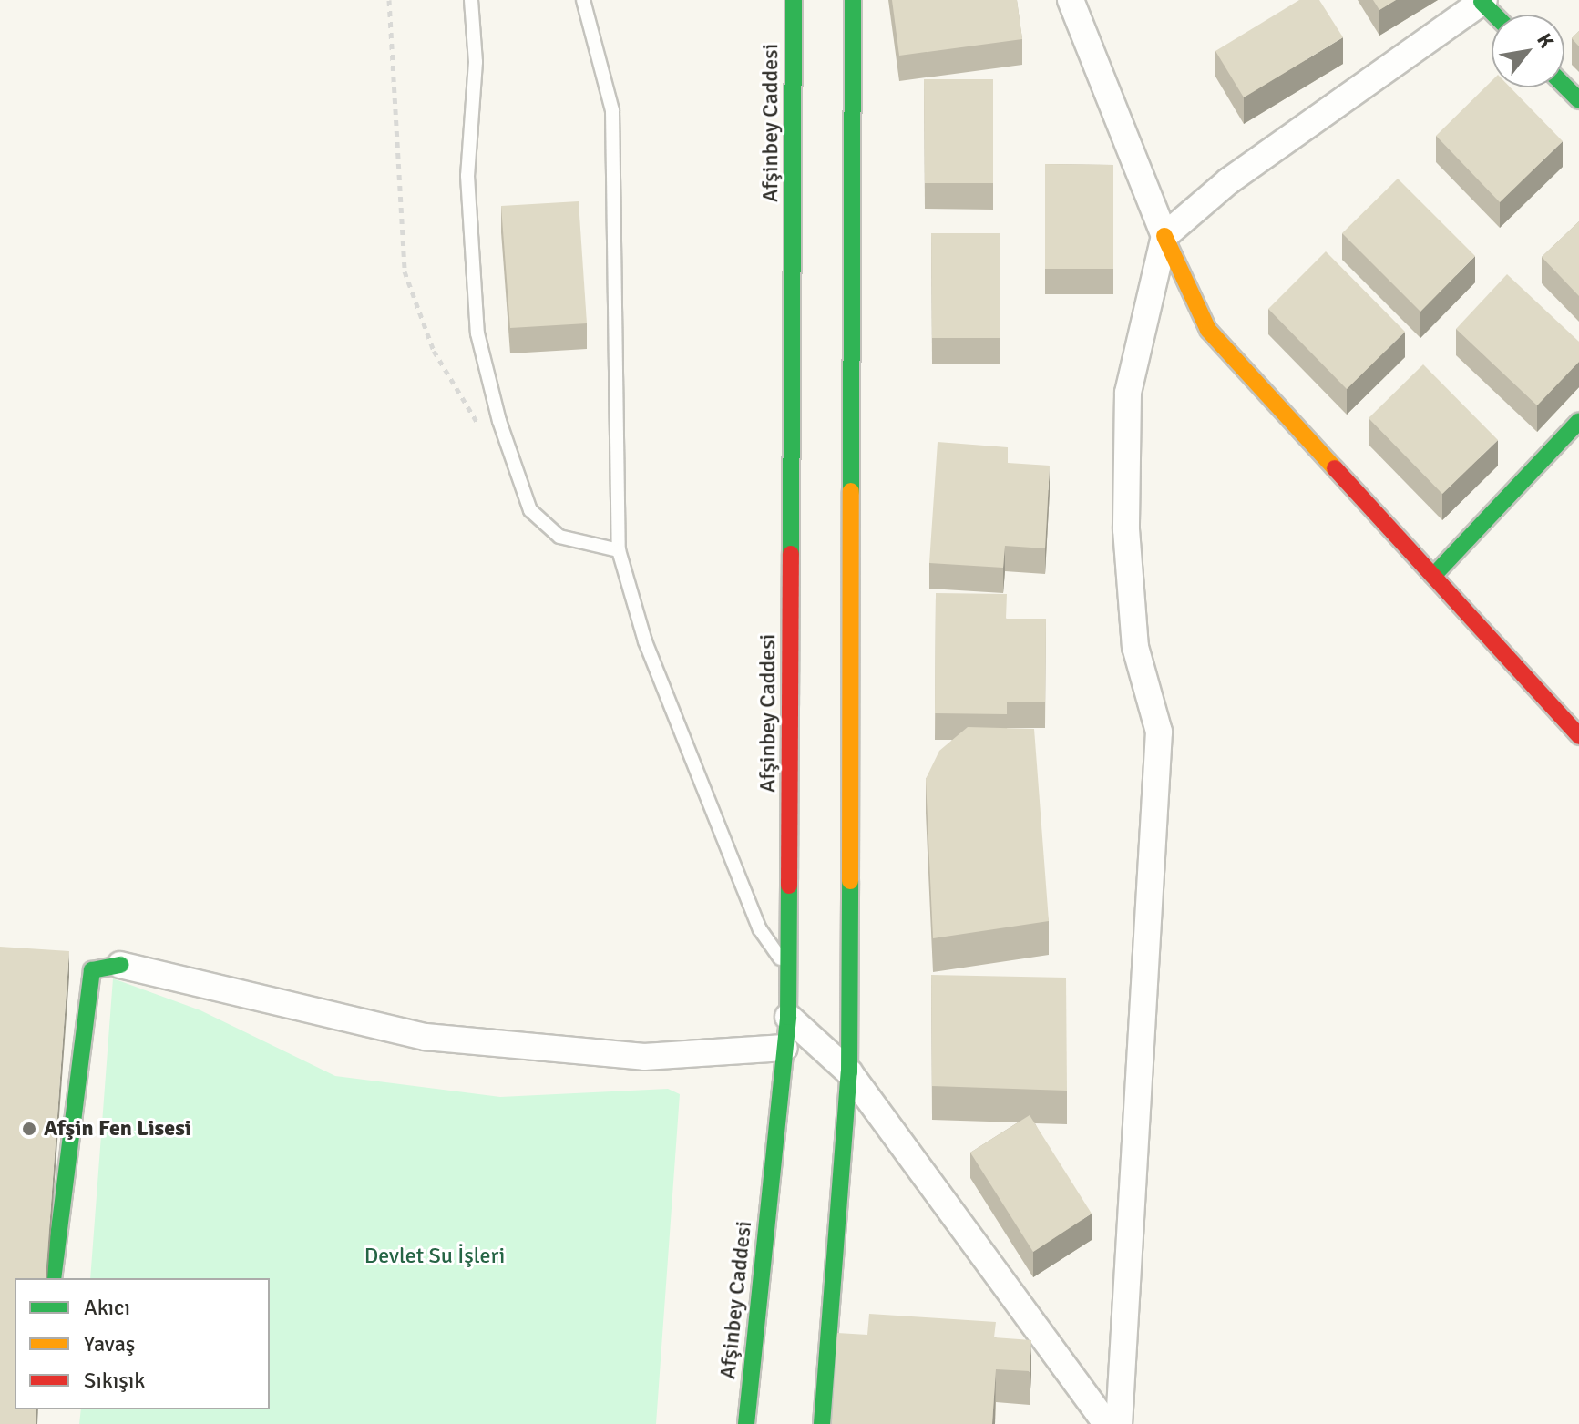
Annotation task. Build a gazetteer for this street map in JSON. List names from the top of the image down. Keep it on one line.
{"streets":{"main road":["Afşinbey Caddesi"]},"parks":["Devlet Su İşleri"],"places":["Afşin Fen Lisesi"],"legend":["Akıcı","Yavaş","Sıkışık"],"north":"top right"}
